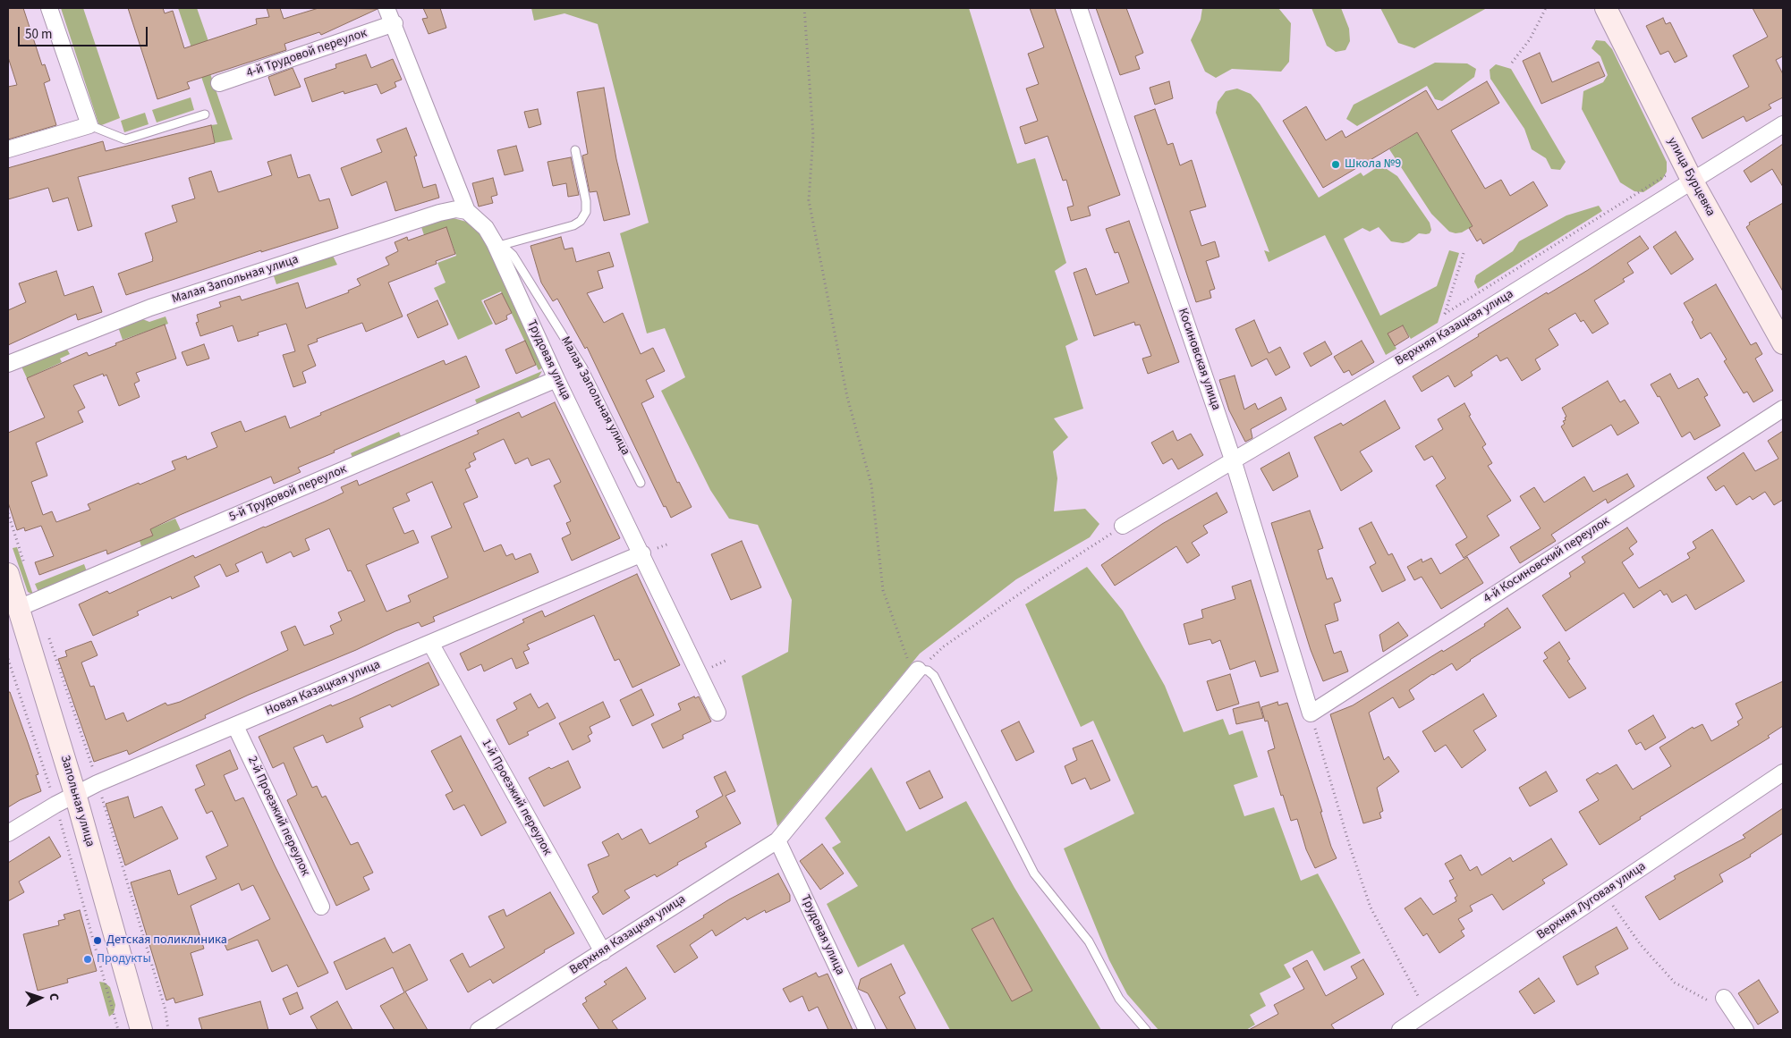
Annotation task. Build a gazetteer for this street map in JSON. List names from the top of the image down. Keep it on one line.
{"streets":{"main road":["улица Бурцевка","Запольная улица"],"street":["4-й Трудовой переулок","Малая Запольная улица","Верхняя Казацкая улица","Косиновская улица","Трудовая улица","5-й Трудовой переулок","4-й Косиновский переулок","Новая Казацкая улица","1-й Проезжий переулок","2-й Проезжий переулок","Верхняя Луговая улица"]},"crossings":[["4-й Трудовой переулок","Трудовая улица"],["улица Бурцевка","Верхняя Казацкая улица"],["Малая Запольная улица","Трудовая улица"],["Верхняя Казацкая улица","Косиновская улица"],["Верхняя Казацкая улица","Трудовая улица"],["Верхняя Казацкая улица","1-й Проезжий переулок"],["Косиновская улица","4-й Косиновский переулок"],["Трудовая улица","5-й Трудовой переулок"],["Трудовая улица","Новая Казацкая улица"],["5-й Трудовой переулок","Запольная улица"],["Новая Казацкая улица","1-й Проезжий переулок"],["Новая Казацкая улица","Запольная улица"],["Новая Казацкая улица","2-й Проезжий переулок"]],"places":["Школа №9","Детская поликлиника","Продукты"],"scale_bar":"50 m","north":"right"}
